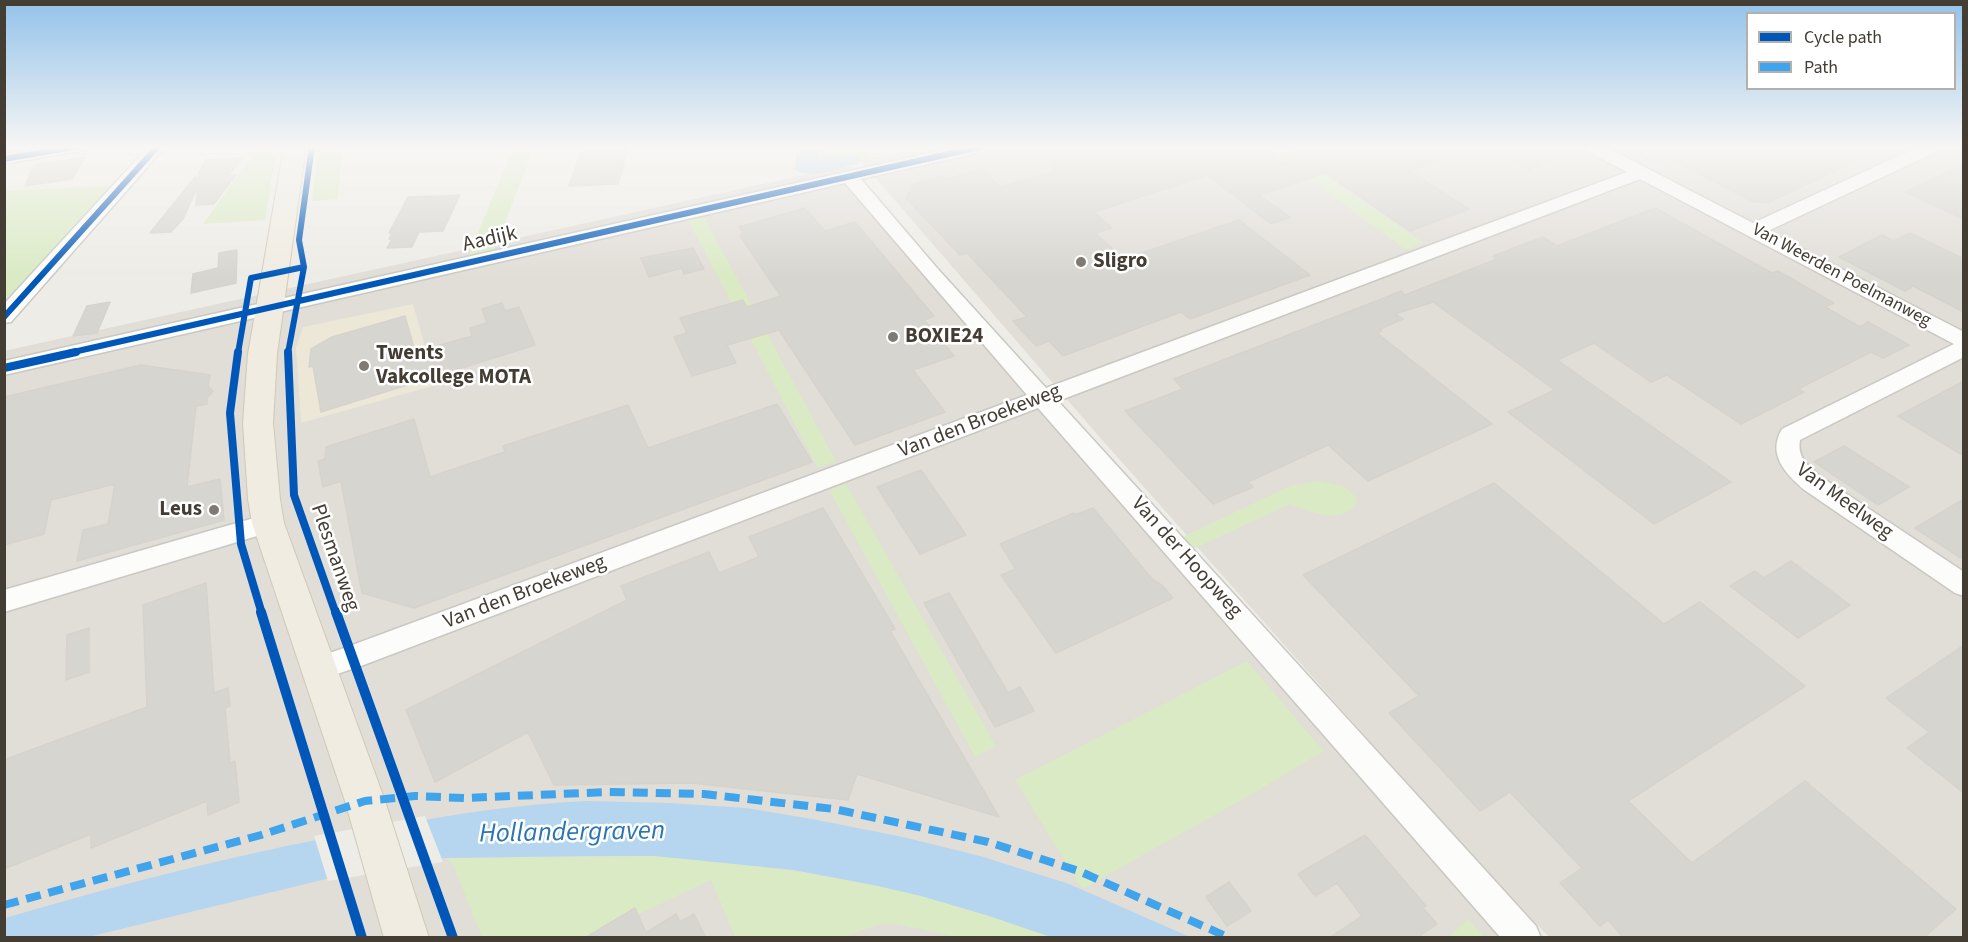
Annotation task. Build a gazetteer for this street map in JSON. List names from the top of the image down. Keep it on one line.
{"streets":{"street":["Aadijk","Van Weerden Poelmanweg","Van den Broekeweg","Van Meelweg","Van der Hoopweg"],"cycle path":["Plesmanweg"]},"crossings":[["Van den Broekeweg","Van der Hoopweg"]],"water":["Hollandergraven"],"places":["Sligro","BOXIE24","Twents Vakcollege MOTA","Leus"],"legend":["Cycle path","Path"]}
